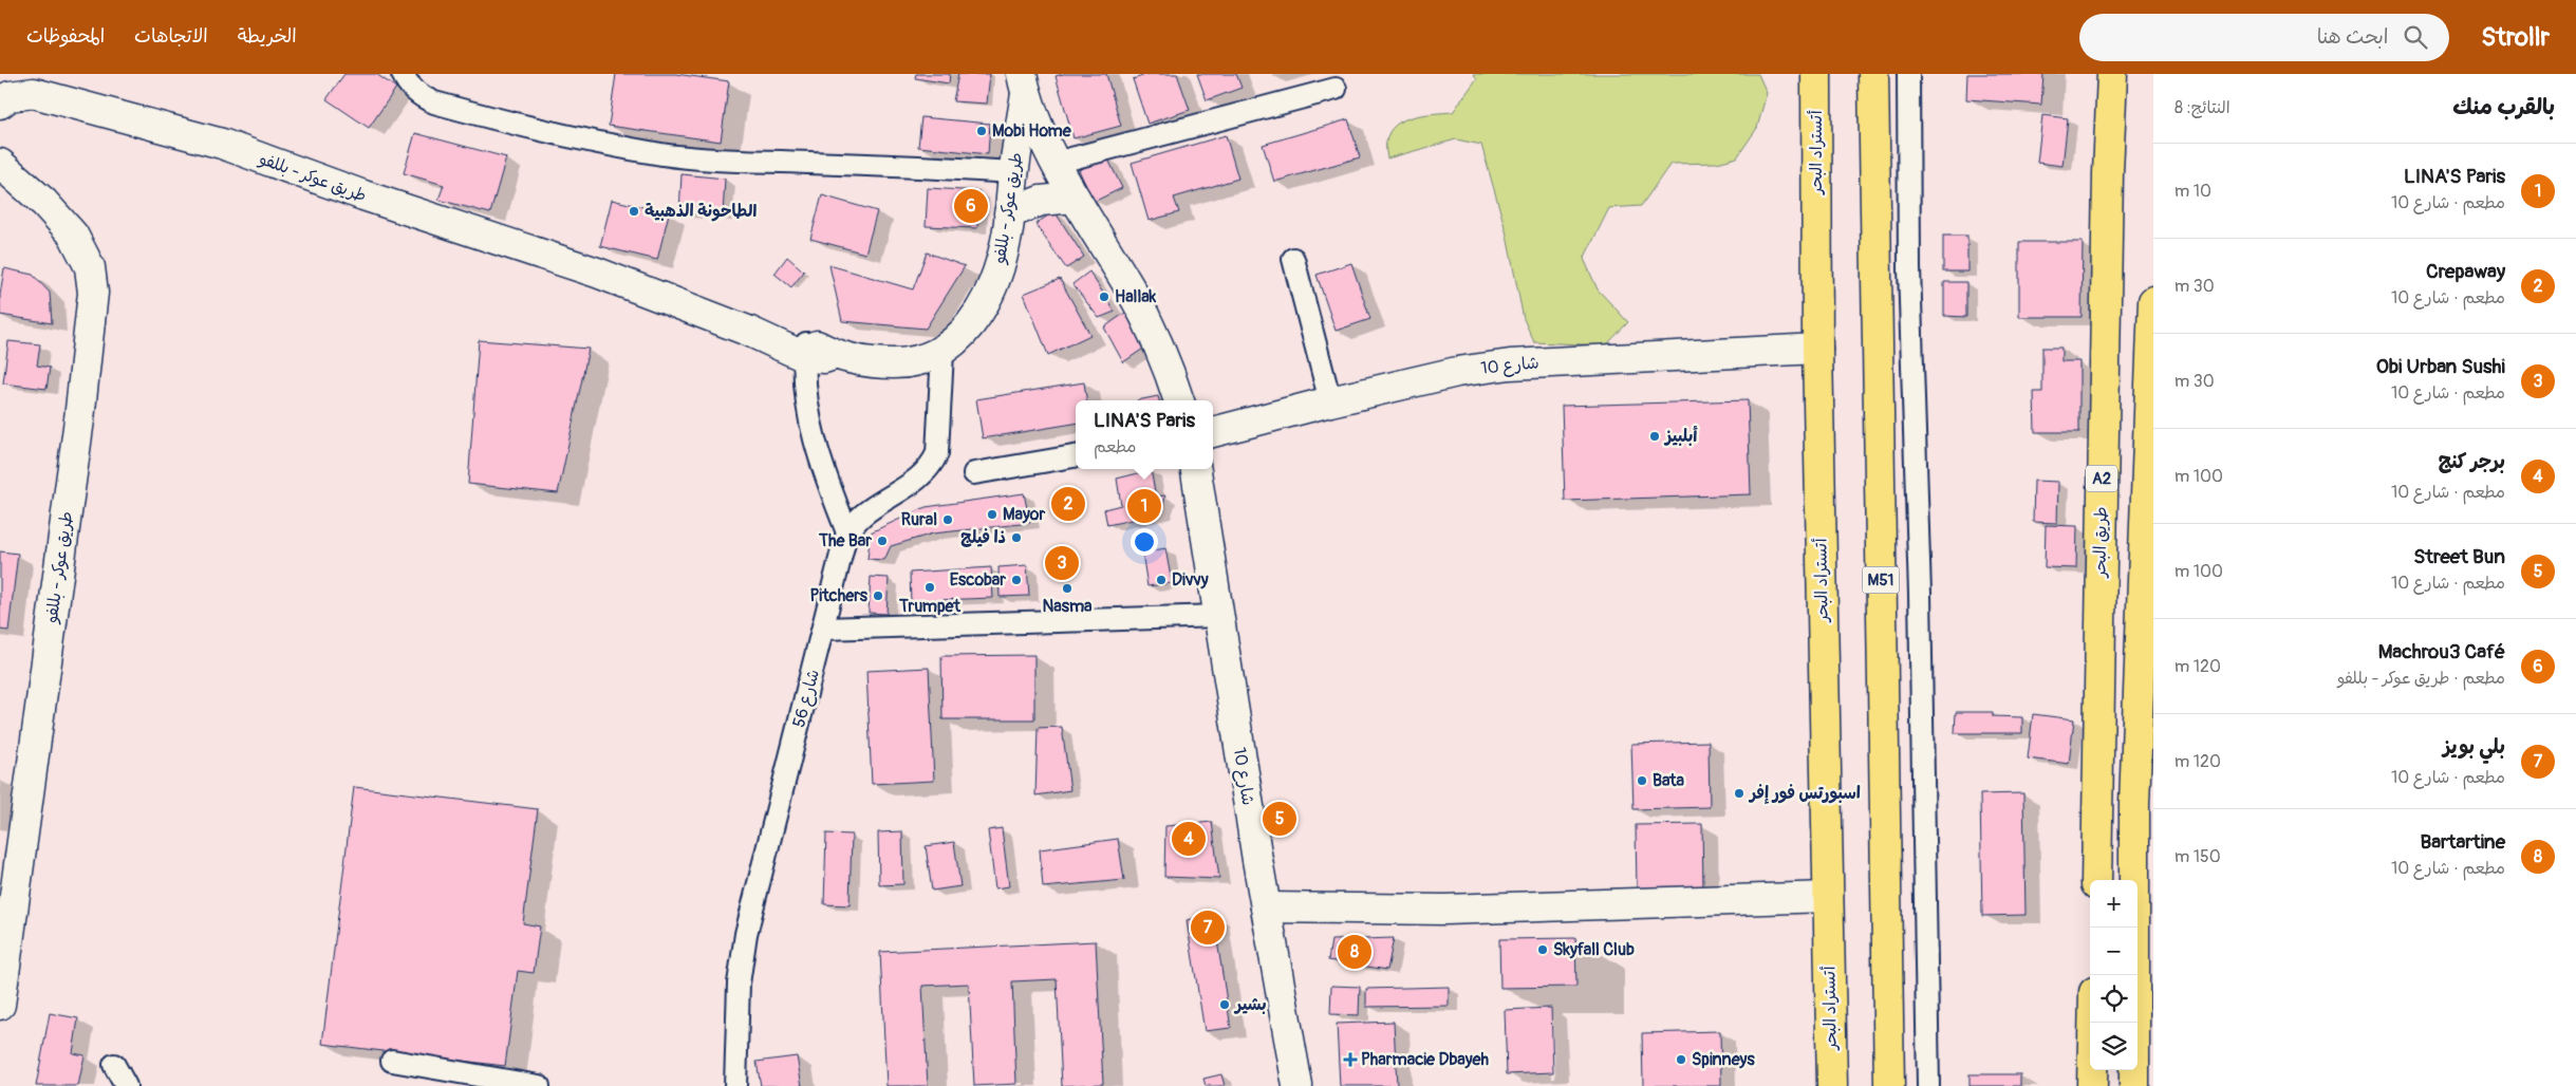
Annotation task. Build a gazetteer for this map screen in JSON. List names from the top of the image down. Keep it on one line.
{"streets":{"highway":["أتستراد البحر","A2","طريق البحر","M51"],"street":["طريق عوكر - بللفو","شارع 10","شارع 56"]},"crossings":[["أتستراد البحر","شارع 10"]],"places":{"other":["Mobi Home","الطاحونة الذهبية","Hallak","أبلبيز","Mayor","Rural","ذا فيلج","The Bar","Escobar","Divvy","Trumpet","Nasma","Pitchers","Bata","اسبورتس فور إفر","Skyfall Club","بشير","Spinneys"],"health":["Pharmacie Dbayeh"]},"page":{"header":"Strollr","search":"ابحث هنا","nav":["الخريطة","الاتجاهات","المحفوظات"],"heading":["بالقرب منك","النتائج: 8"],"list":[{"mark":"1","name":"LINA'S Paris","note":"مطعم · شارع 10","value":"10 m"},{"mark":"2","name":"Crepaway","note":"مطعم · شارع 10","value":"30 m"},{"mark":"3","name":"Obi Urban Sushi","note":"مطعم · شارع 10","value":"30 m"},{"mark":"4","name":"برجر كنج","note":"مطعم · شارع 10","value":"100 m"},{"mark":"5","name":"Street Bun","note":"مطعم · شارع 10","value":"100 m"},{"mark":"6","name":"Machrou3 Café","note":"مطعم · طريق عوكر - بللفو","value":"120 m"},{"mark":"7","name":"بلي بويز","note":"مطعم · شارع 10","value":"120 m"},{"mark":"8","name":"Bartartine","note":"مطعم · شارع 10","value":"150 m"}],"pins":["6","2","1","3","5","4","7","8"],"popup":["LINA'S Paris","مطعم"],"map_buttons":["+","−"]}}
